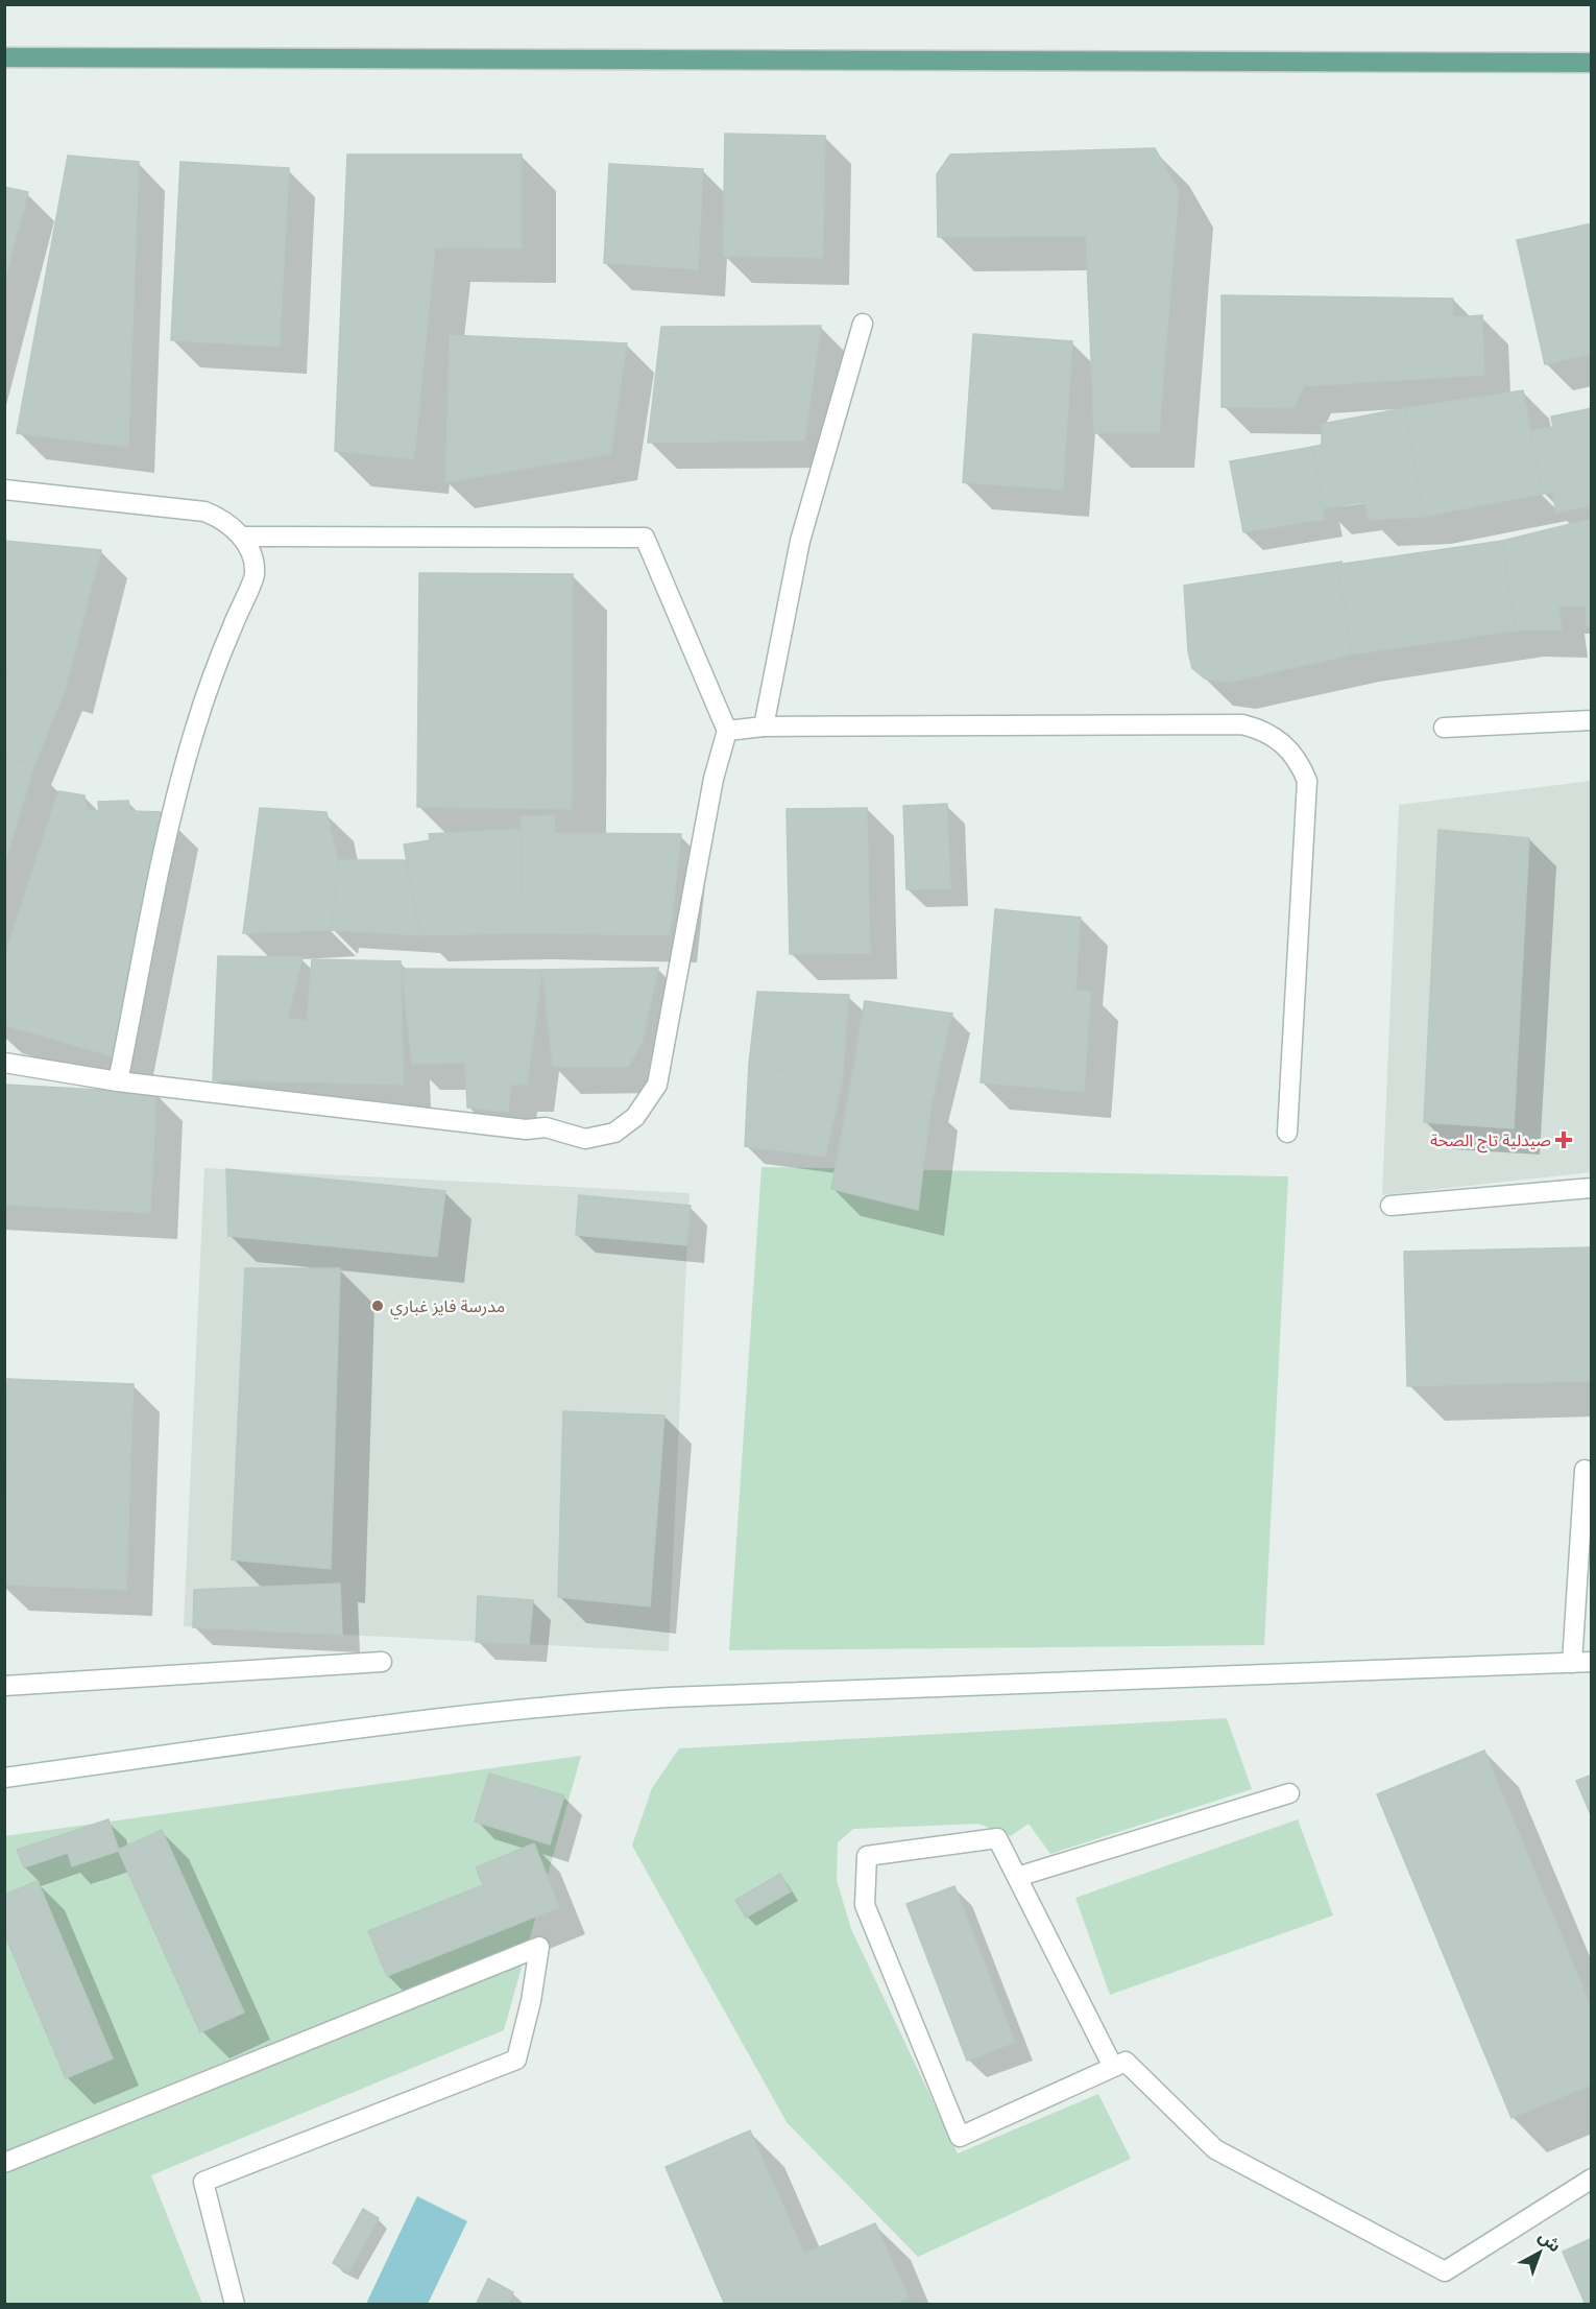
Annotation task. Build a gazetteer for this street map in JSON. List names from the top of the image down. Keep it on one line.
{"places":{"health":["صيدلية تاج الصحة"],"other":["مدرسة فايز غباري"]},"north":"top right"}
